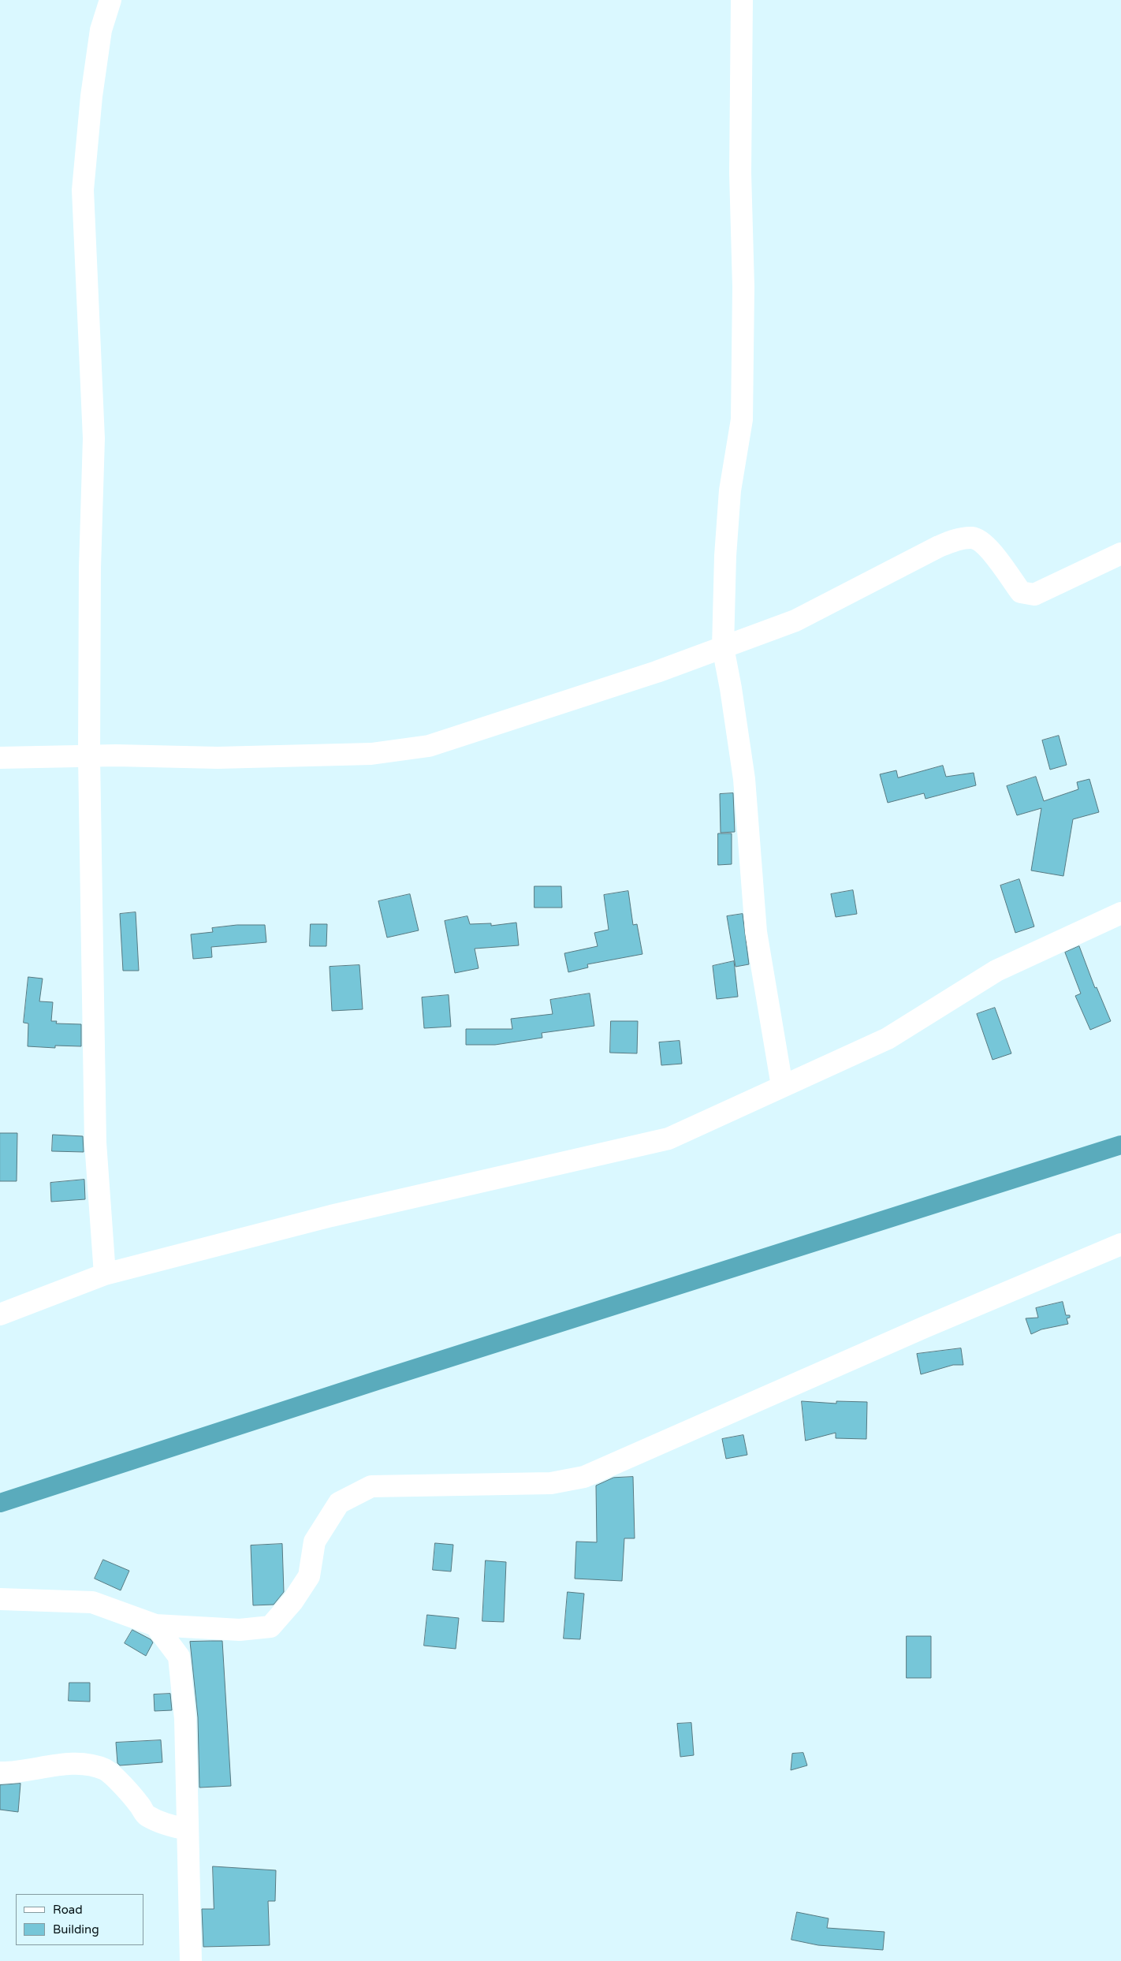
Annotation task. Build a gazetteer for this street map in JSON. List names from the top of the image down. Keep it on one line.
{"legend":["Road","Building"]}
